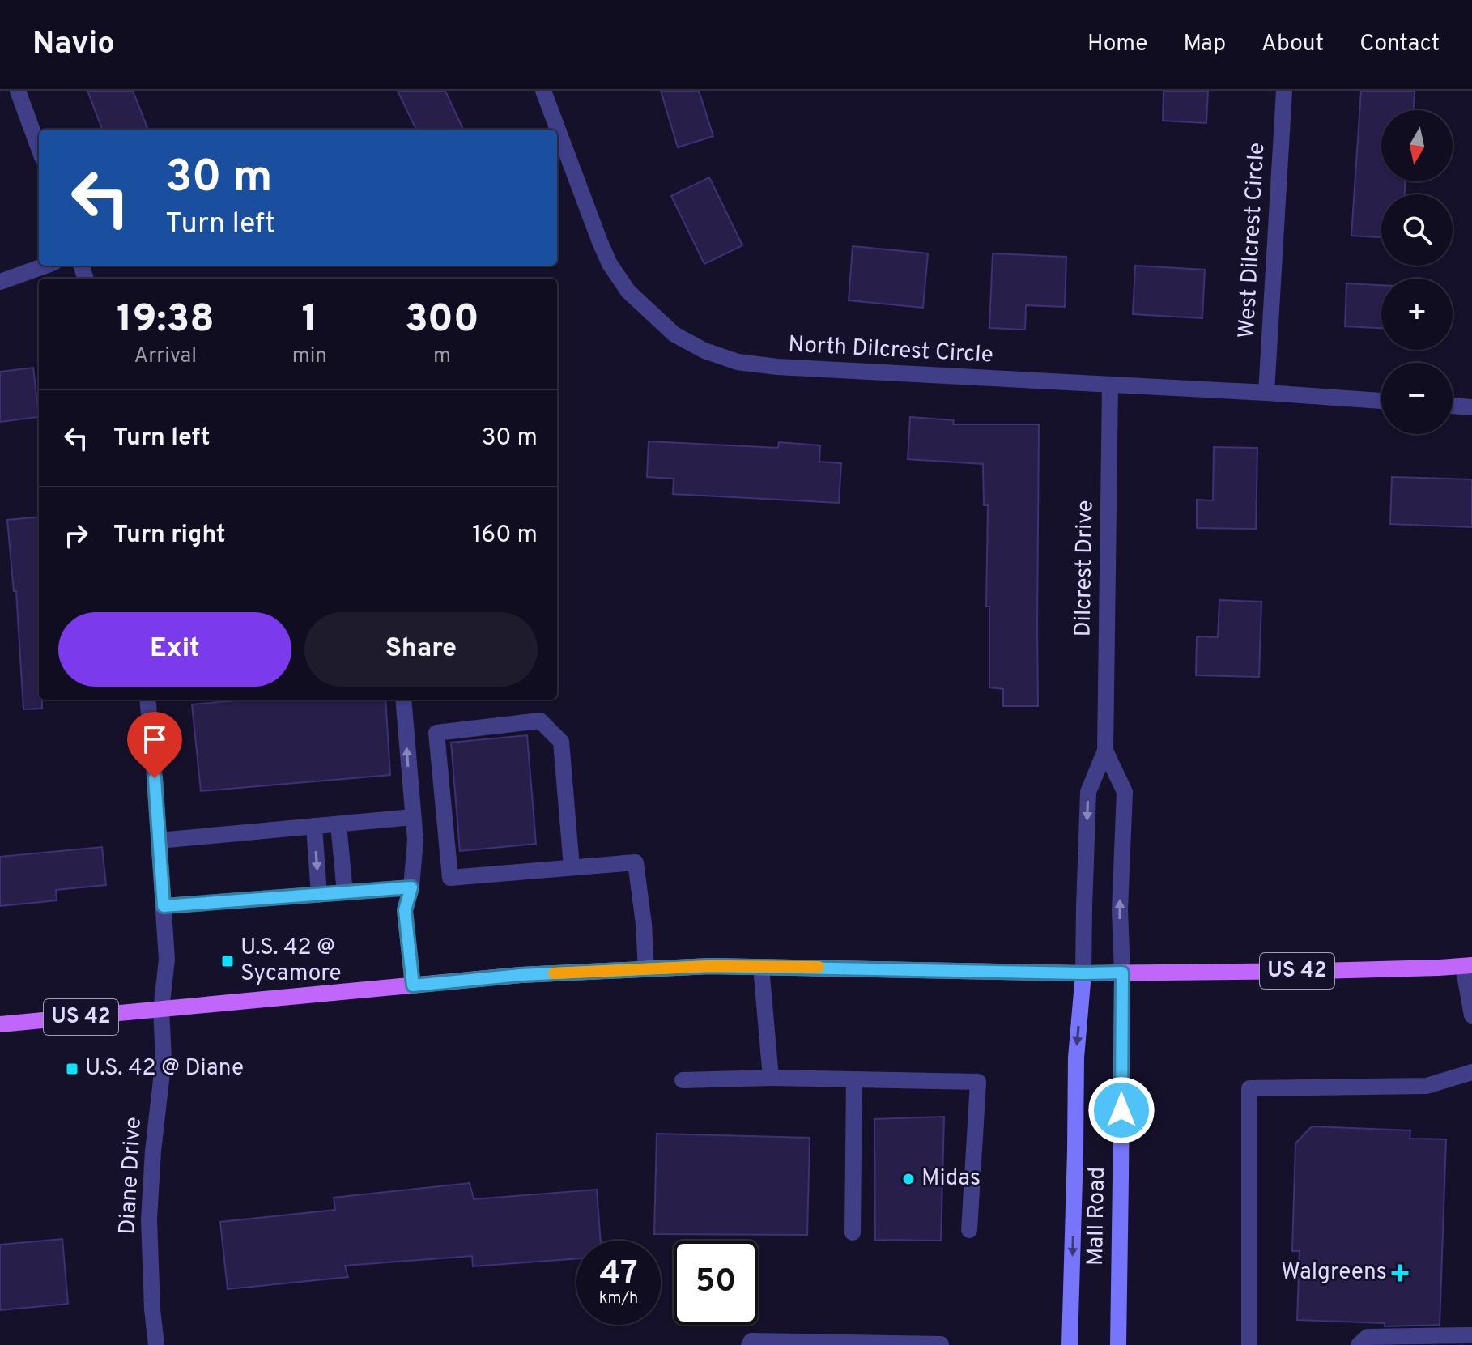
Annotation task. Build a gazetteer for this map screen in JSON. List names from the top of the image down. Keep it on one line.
{"streets":{"main road":["US 42","Mall Road"],"street":["West Dilcrest Circle","North Dilcrest Circle","Dilcrest Drive","Diane Drive"]},"crossings":[["West Dilcrest Circle","North Dilcrest Circle"],["North Dilcrest Circle","Dilcrest Drive"],["Dilcrest Drive","US 42"],["Dilcrest Drive","Mall Road"],["US 42","Diane Drive"],["US 42","Mall Road"]],"places":{"transit":["U.S. 42 @ Sycamore","U.S. 42 @ Diane"],"other":["Midas"],"health":["Walgreens"]},"north":"bottom","page":{"header":"Navio","nav":["Home","Map","About","Contact"],"map_buttons":["+","−"],"turn":["30 m","Turn left"],"eta":["19:38","Arrival","1","min","300","m"],"list":[{"name":"Turn left","value":"30 m"},{"name":"Turn right","value":"160 m"}],"buttons":["Exit","Share"],"speed":"47 km/h","limit":"50"}}
